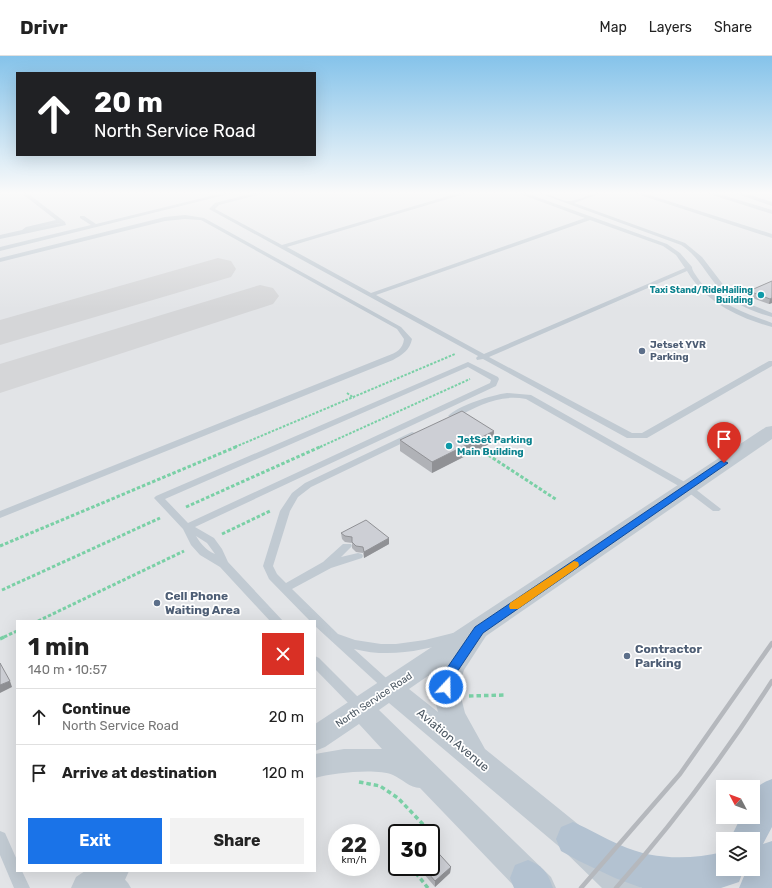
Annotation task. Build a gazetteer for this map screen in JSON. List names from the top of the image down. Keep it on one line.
{"streets":{"street":["North Service Road","Aviation Avenue"]},"crossings":[["North Service Road","Aviation Avenue"]],"places":["Taxi Stand/RideHailing Building","Jetset YVR Parking","JetSet Parking Main Building","Cell Phone Waiting Area","Contractor Parking"],"north":"top left","page":{"header":"Drivr","nav":["Map","Layers","Share"],"turn":["20 m","North Service Road"],"heading":["1 min","140 m · 10:57"],"list":[{"name":"Continue","note":"North Service Road","value":"20 m"},{"name":"Arrive at destination","value":"120 m"}],"buttons":["Exit","Share"],"speed":"22 km/h","limit":"30"}}
